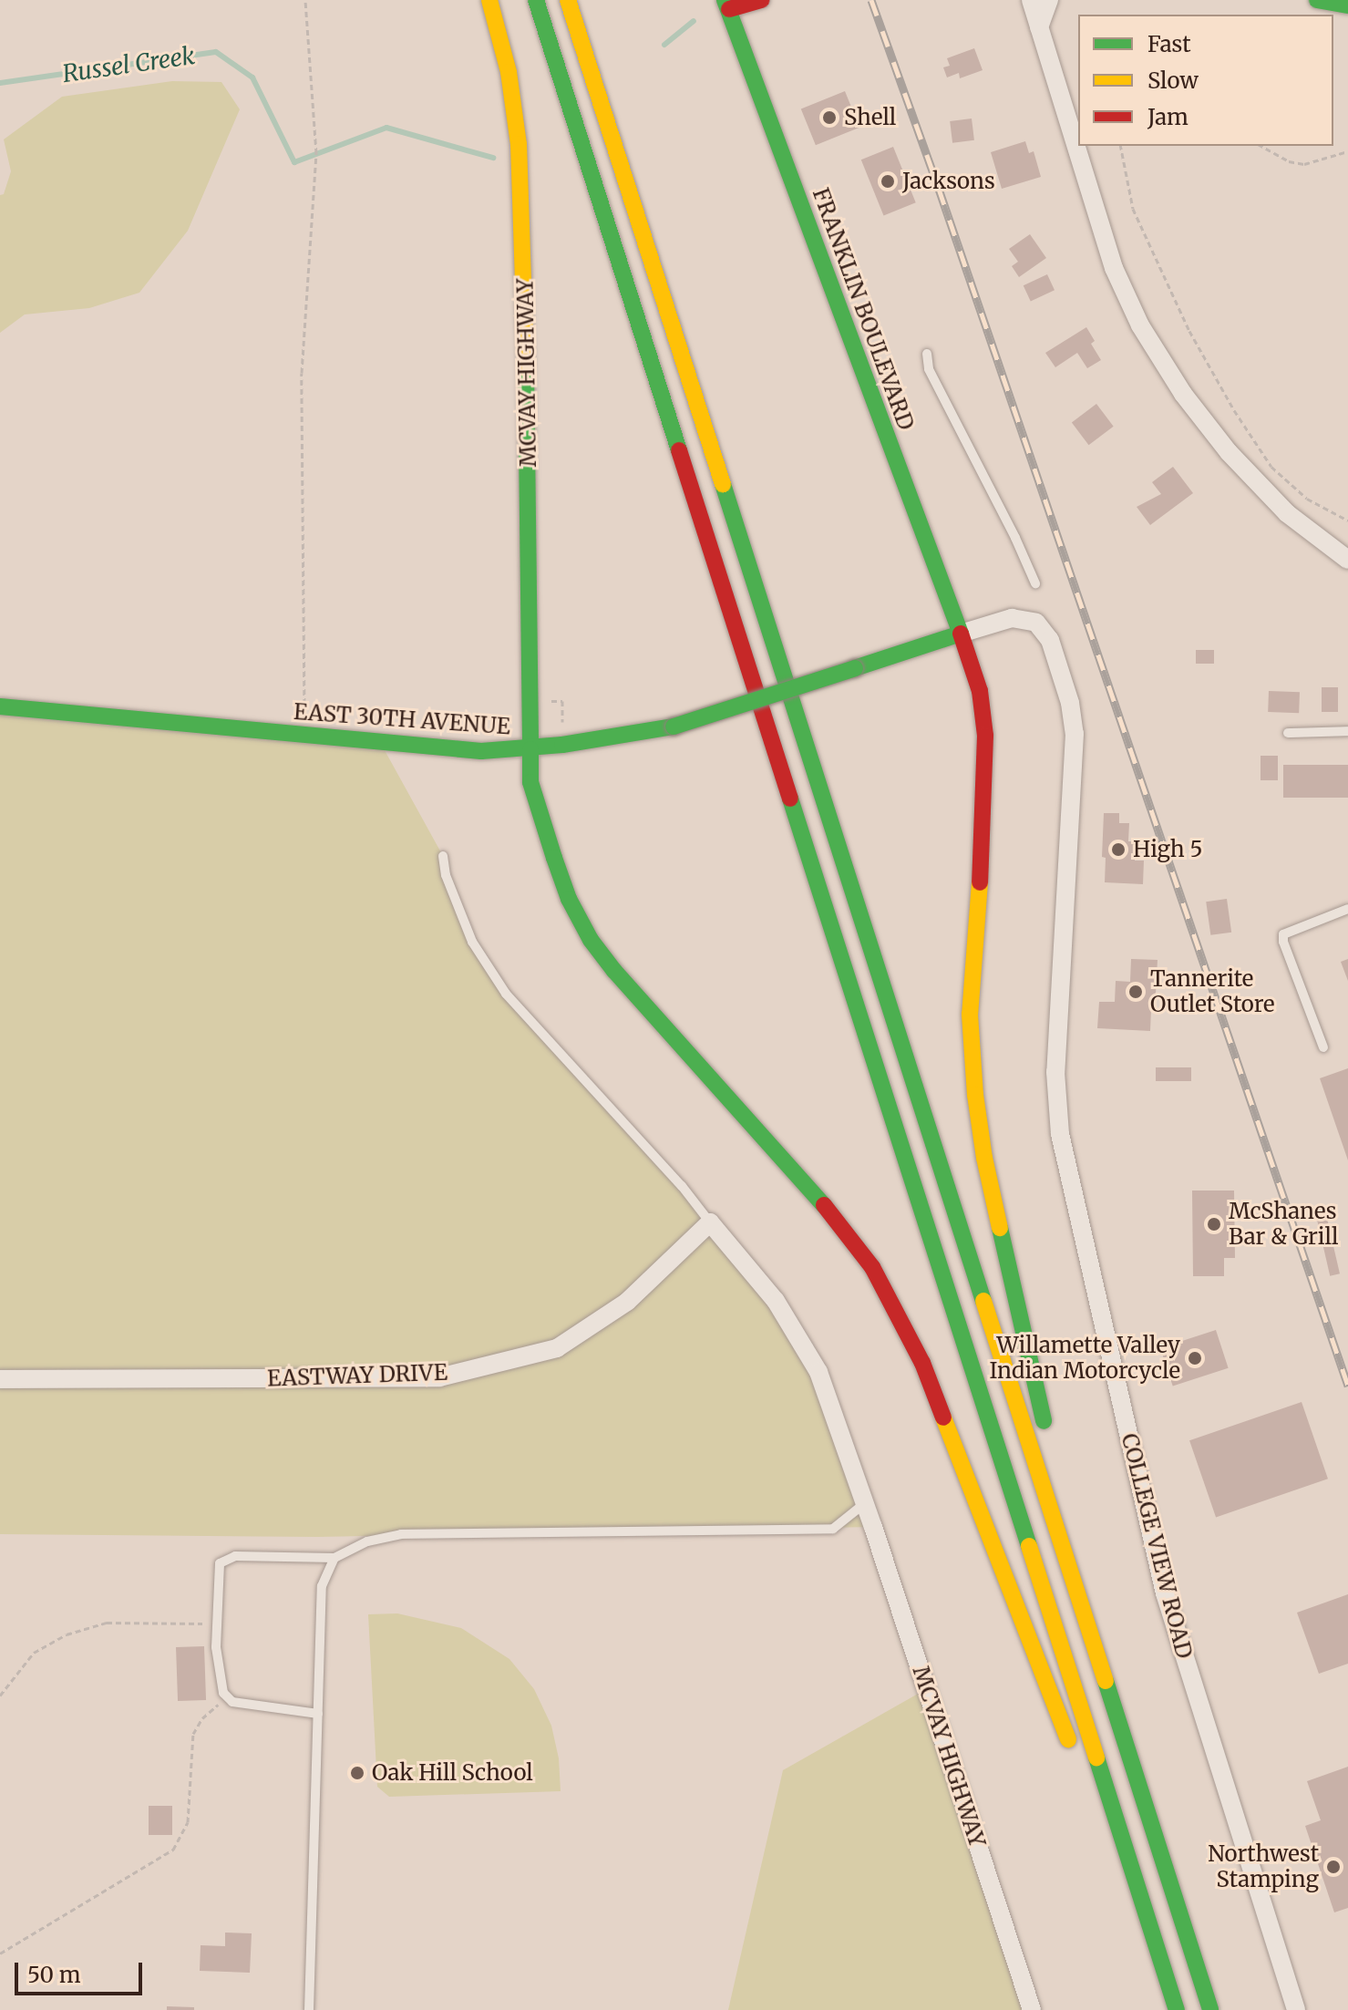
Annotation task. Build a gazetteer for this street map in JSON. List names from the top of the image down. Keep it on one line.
{"streets":{"main road":["FRANKLIN BOULEVARD","MCVAY HIGHWAY","EAST 30TH AVENUE"],"street":["EASTWAY DRIVE","COLLEGE VIEW ROAD"]},"crossings":[["FRANKLIN BOULEVARD","EAST 30TH AVENUE"],["FRANKLIN BOULEVARD","COLLEGE VIEW ROAD"],["MCVAY HIGHWAY","EAST 30TH AVENUE"],["EAST 30TH AVENUE","COLLEGE VIEW ROAD"]],"water":["Russel Creek"],"places":["Shell","Jacksons","High 5","Tannerite Outlet Store","McShanes Bar & Grill","Willamette Valley Indian Motorcycle","Oak Hill School","Northwest Stamping"],"legend":["Fast","Slow","Jam"],"scale_bar":"50 m"}
